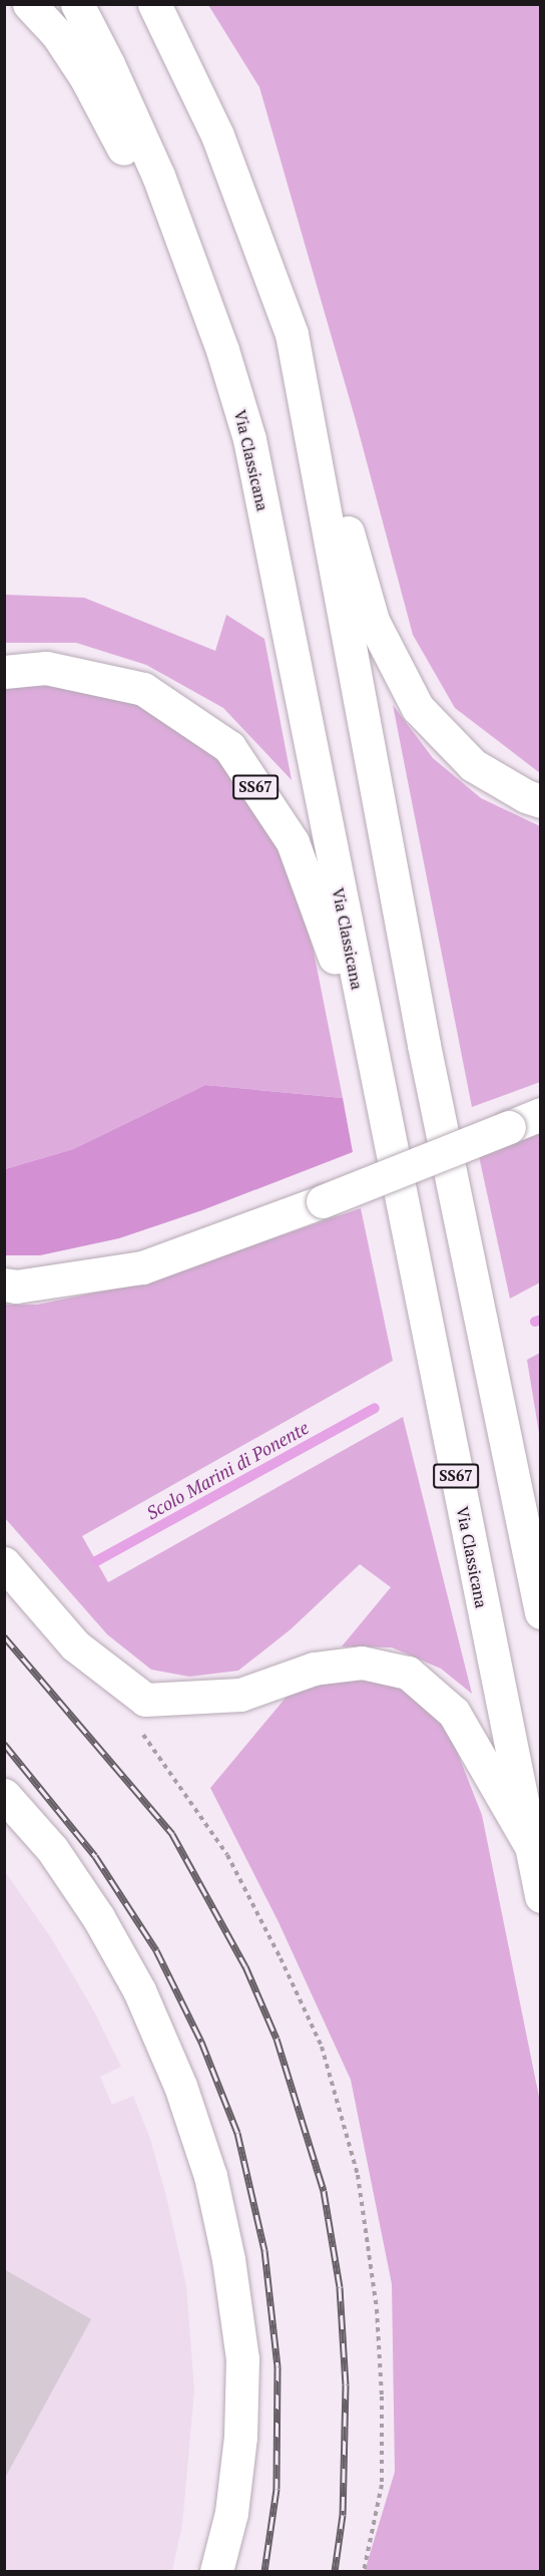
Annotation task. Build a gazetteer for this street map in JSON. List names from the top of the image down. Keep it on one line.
{"streets":{"main road":["Via Classicana","SS67"]},"crossings":[["Via Classicana","SS67"]],"water":["Scolo Marini di Ponente"]}
